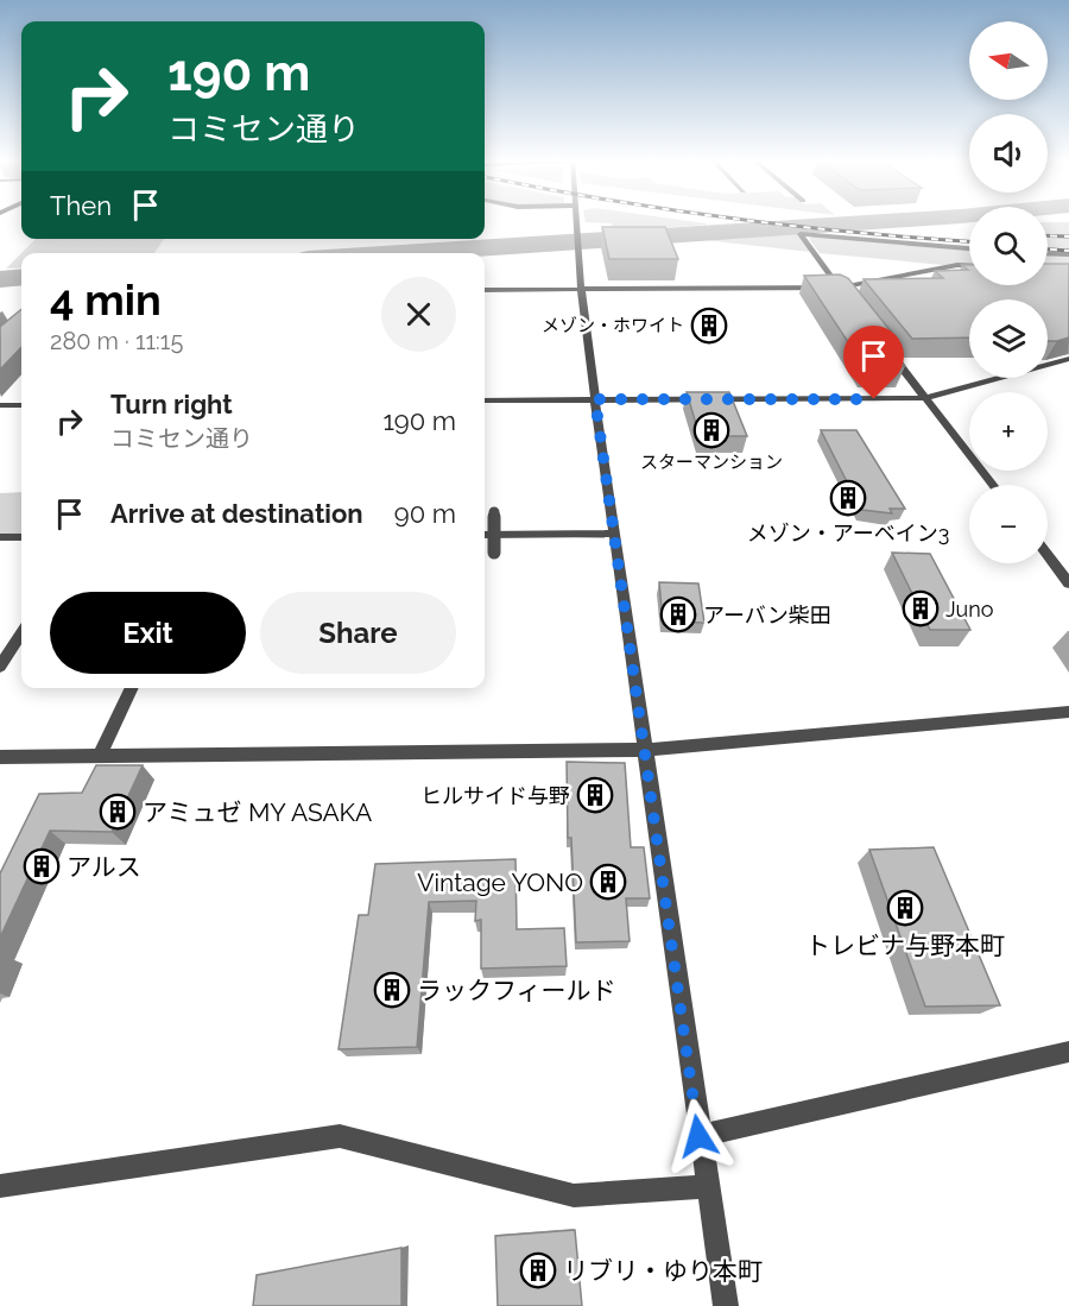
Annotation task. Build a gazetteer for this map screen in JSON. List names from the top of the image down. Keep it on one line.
{"places":{"building":["メゾン・ホワイト","スターマンション","メゾン・アーベイン3","Juno","アーバン柴田","ヒルサイド与野","アミュゼ MY ASAKA","アルス","Vintage YONO","トレビナ与野本町","ラックフィールド","リブリ・ゆり本町"]},"north":"left","page":{"map_buttons":["+","−"],"turn":["190 m","コミセン通り"],"then":"Then","heading":["4 min","280 m · 11:15"],"list":[{"name":"Turn right","note":"コミセン通り","value":"190 m"},{"name":"Arrive at destination","value":"90 m"}],"buttons":["Exit","Share"]}}
